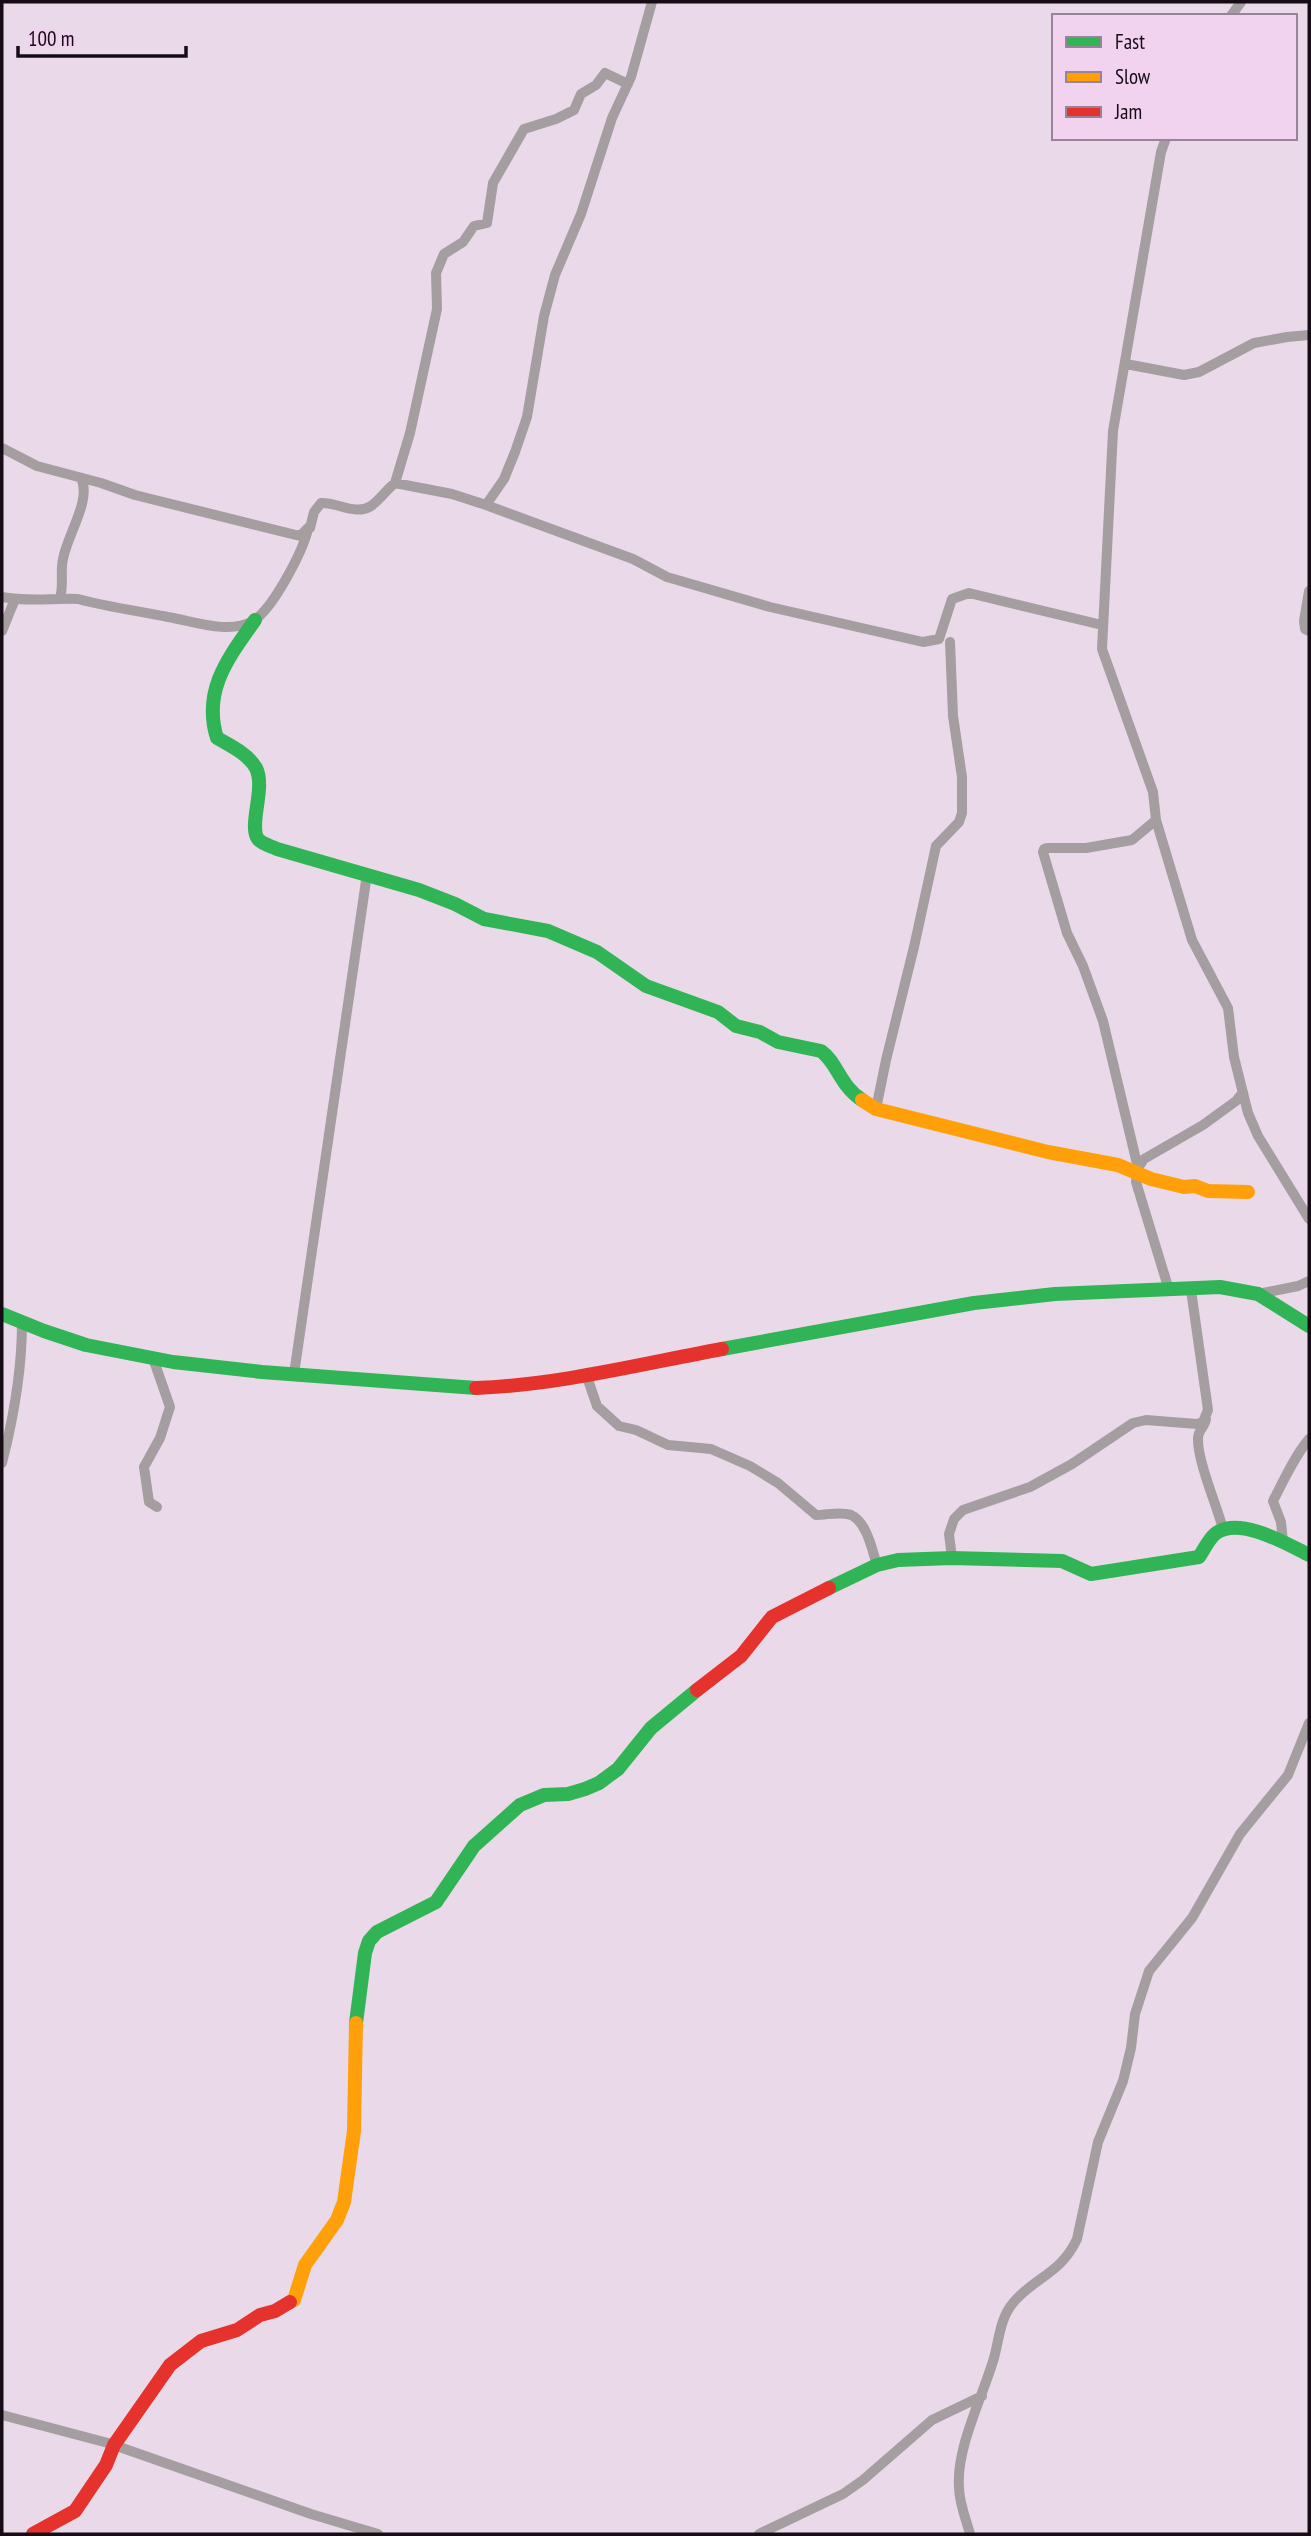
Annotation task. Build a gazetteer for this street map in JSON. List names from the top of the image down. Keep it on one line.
{"legend":["Fast","Slow","Jam"],"scale_bar":"100 m"}
